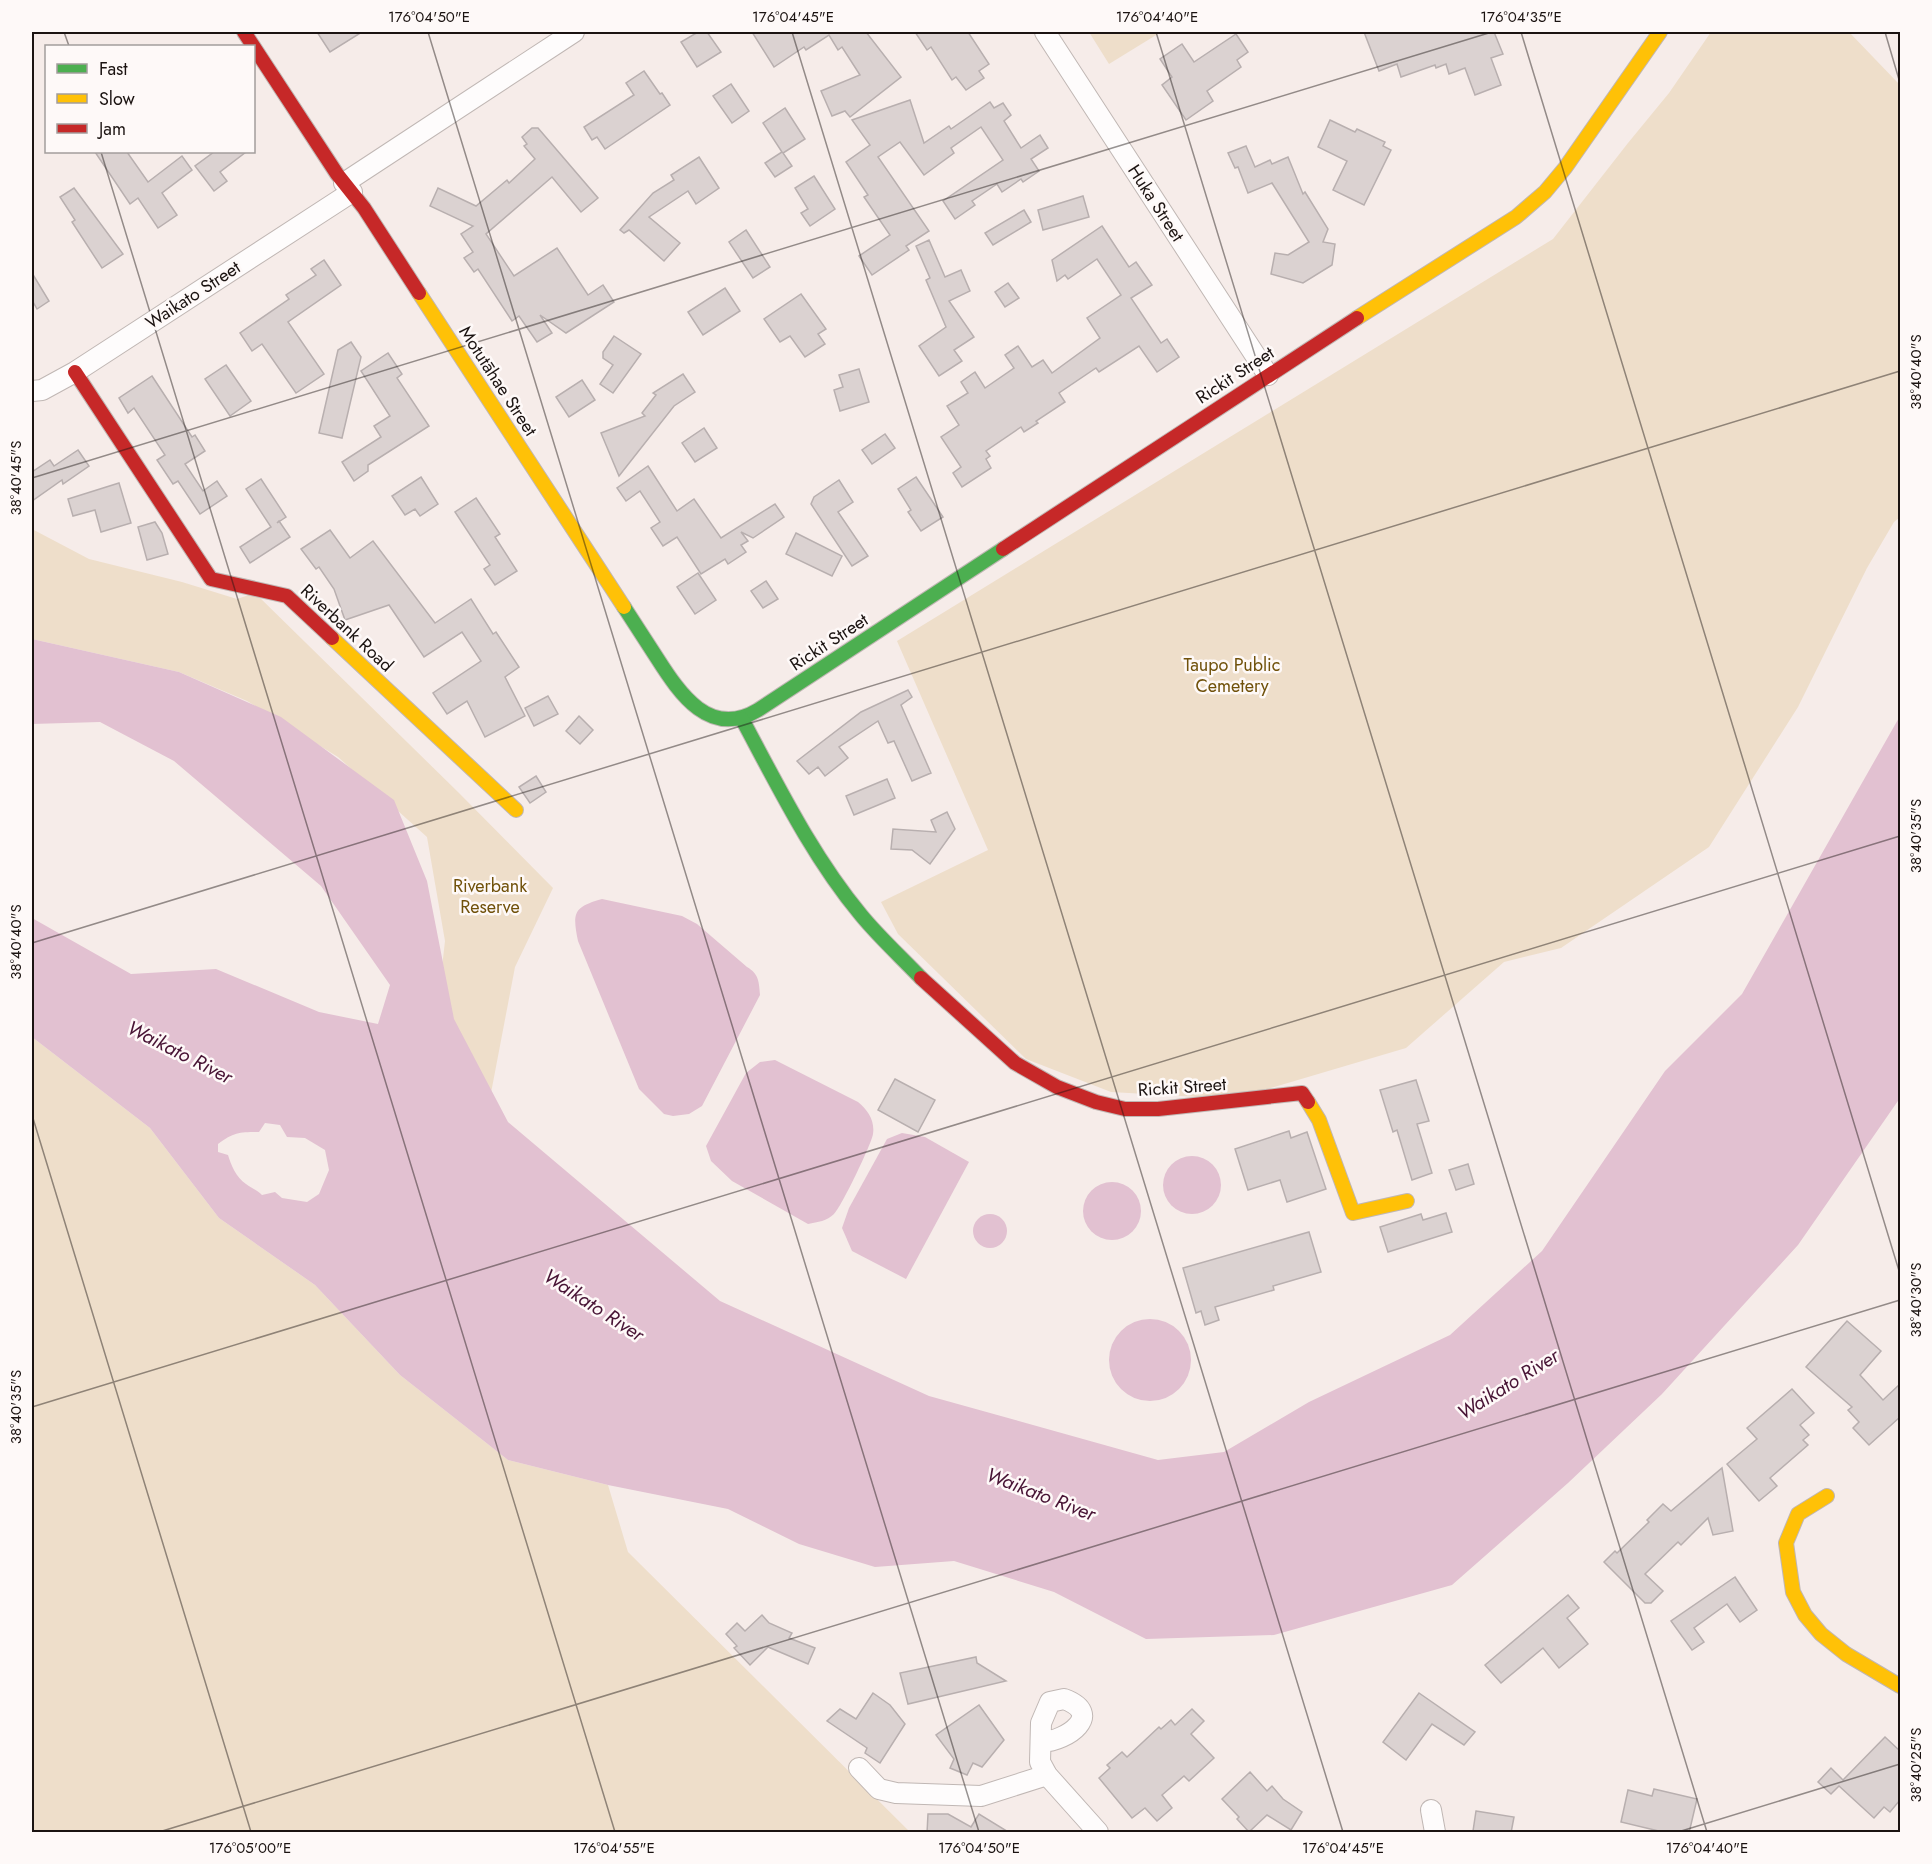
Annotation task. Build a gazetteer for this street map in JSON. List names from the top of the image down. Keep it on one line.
{"streets":{"street":["Huka Street","Waikato Street","Rickit Street","Motutāhae Street","Riverbank Road"]},"crossings":[["Huka Street","Rickit Street"],["Waikato Street","Motutāhae Street"],["Waikato Street","Riverbank Road"],["Rickit Street","Motutāhae Street"]],"water":["Waikato River"],"parks":["Taupo Public Cemetery","Riverbank Reserve"],"legend":["Fast","Slow","Jam"],"coordinates":["176°04'50\"E","176°04'45\"E","176°04'40\"E","176°04'35\"E","38°40'40\"S","38°40'45\"S","38°40'35\"S","38°40'30\"S","38°40'25\"S","176°05'00\"E","176°04'55\"E"]}
